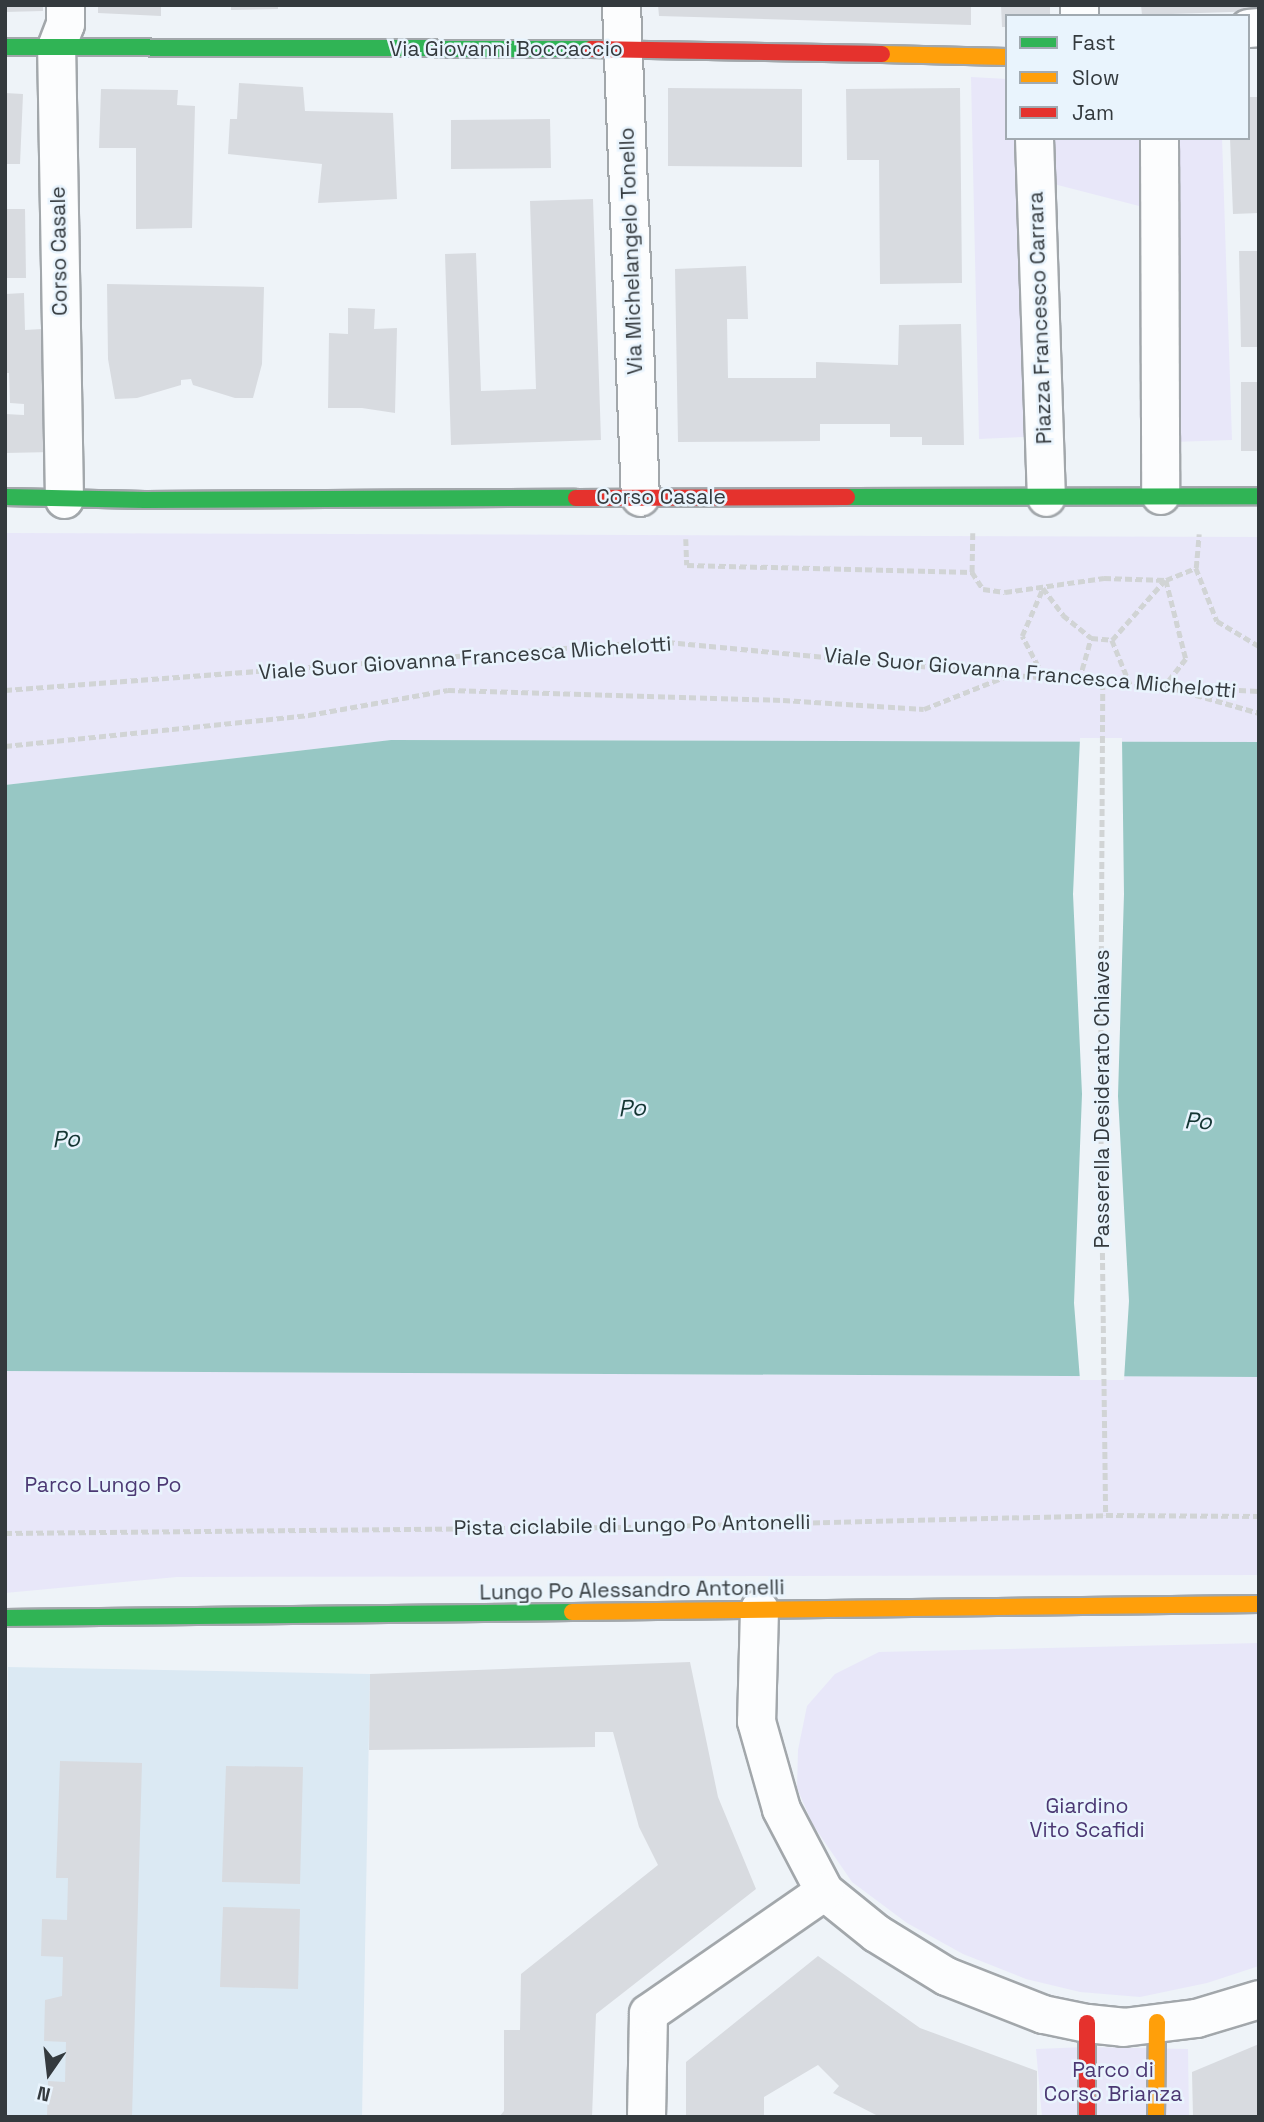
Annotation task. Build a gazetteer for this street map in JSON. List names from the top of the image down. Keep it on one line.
{"streets":{"street":["Via Giovanni Boccaccio","Corso Casale","Via Michelangelo Tonello","Piazza Francesco Carrara","Lungo Po Alessandro Antonelli"],"path":["Viale Suor Giovanna Francesca Michelotti","Passerella Desiderato Chiaves","Pista ciclabile di Lungo Po Antonelli"]},"crossings":[["Via Giovanni Boccaccio","Corso Casale"],["Via Giovanni Boccaccio","Via Michelangelo Tonello"],["Corso Casale","Via Michelangelo Tonello"],["Corso Casale","Piazza Francesco Carrara"],["Viale Suor Giovanna Francesca Michelotti","Passerella Desiderato Chiaves"],["Passerella Desiderato Chiaves","Pista ciclabile di Lungo Po Antonelli"]],"water":["Po"],"parks":["Parco Lungo Po","Giardino Vito Scafidi","Parco di Corso Brianza"],"legend":["Fast","Slow","Jam"],"north":"bottom"}
